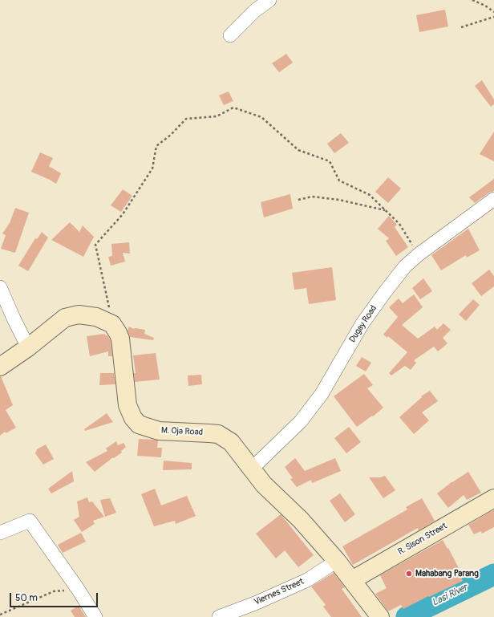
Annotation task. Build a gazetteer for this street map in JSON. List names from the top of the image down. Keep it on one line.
{"streets":{"street":["Dugay Road","M. Oja Road","R. Sison Street","Viernes Street"]},"crossings":[["Dugay Road","M. Oja Road"],["M. Oja Road","R. Sison Street"],["M. Oja Road","Viernes Street"]],"water":["Lasi River"],"places":["Mahabang Parang"],"scale_bar":"50 m"}
